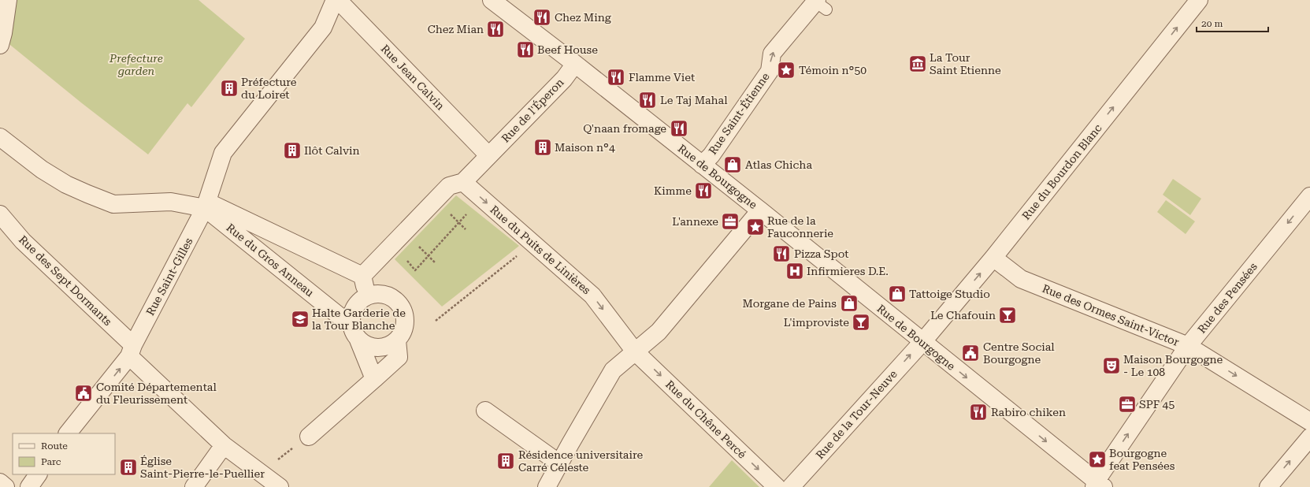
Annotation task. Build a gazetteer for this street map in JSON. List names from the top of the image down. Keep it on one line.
{"streets":{"street":["Rue Jean Calvin","Rue de l'Éperon","Rue Saint-Étienne","Rue du Bourdon Blanc","Rue de Bourgogne","Rue du Puits de Linières","Rue du Gros Anneau","Rue Saint-Gilles","Rue des Sept Dormants","Rue des Pensées","Rue des Ormes Saint-Victor","Rue de la Tour-Neuve","Rue du Chêne Percé"]},"crossings":[["Rue Jean Calvin","Rue de l'Éperon"],["Rue de l'Éperon","Rue de Bourgogne"],["Rue Saint-Étienne","Rue de Bourgogne"],["Rue du Bourdon Blanc","Rue de Bourgogne"],["Rue du Bourdon Blanc","Rue des Ormes Saint-Victor"],["Rue du Bourdon Blanc","Rue de la Tour-Neuve"],["Rue de Bourgogne","Rue des Pensées"],["Rue de Bourgogne","Rue de la Tour-Neuve"],["Rue du Puits de Linières","Rue du Chêne Percé"],["Rue du Gros Anneau","Rue Saint-Gilles"],["Rue Saint-Gilles","Rue des Sept Dormants"],["Rue des Pensées","Rue des Ormes Saint-Victor"]],"one_way":["Rue Saint-Étienne","Rue du Bourdon Blanc","Rue du Puits de Linières","Rue des Ormes Saint-Victor","Rue de la Tour-Neuve","Rue du Chêne Percé"],"parks":["Prefecture garden"],"places":{"restaurant":["Chez Ming","Chez Mian","Beef House","Flamme Viet","Le Taj Mahal","Q'naan fromage","Kimme","Pizza Spot","Rabiro chiken"],"museum":["La Tour Saint Etienne"],"place":["Témoin n°50","Rue de la Fauconnerie","Bourgogne feat Pensées"],"building":["Préfecture du Loiret","Maison n°4","Ilôt Calvin","Résidence universitaire Carré Céleste","Église Saint-Pierre-le-Puellier"],"shop":["Atlas Chicha","Tattoige Studio","Morgane de Pains"],"office":["L'annexe","SPF 45"],"hospital":["Infirmieres D.E."],"bar":["Le Chafouin","L'improviste"],"school or university":["Halte Garderie de la Tour Blanche"],"public building":["Centre Social Bourgogne","Comité Départemental du Fleurissement"],"theatre":["Maison Bourgogne - Le 108"]},"legend":["Route","Parc"],"scale_bar":"20 m"}
